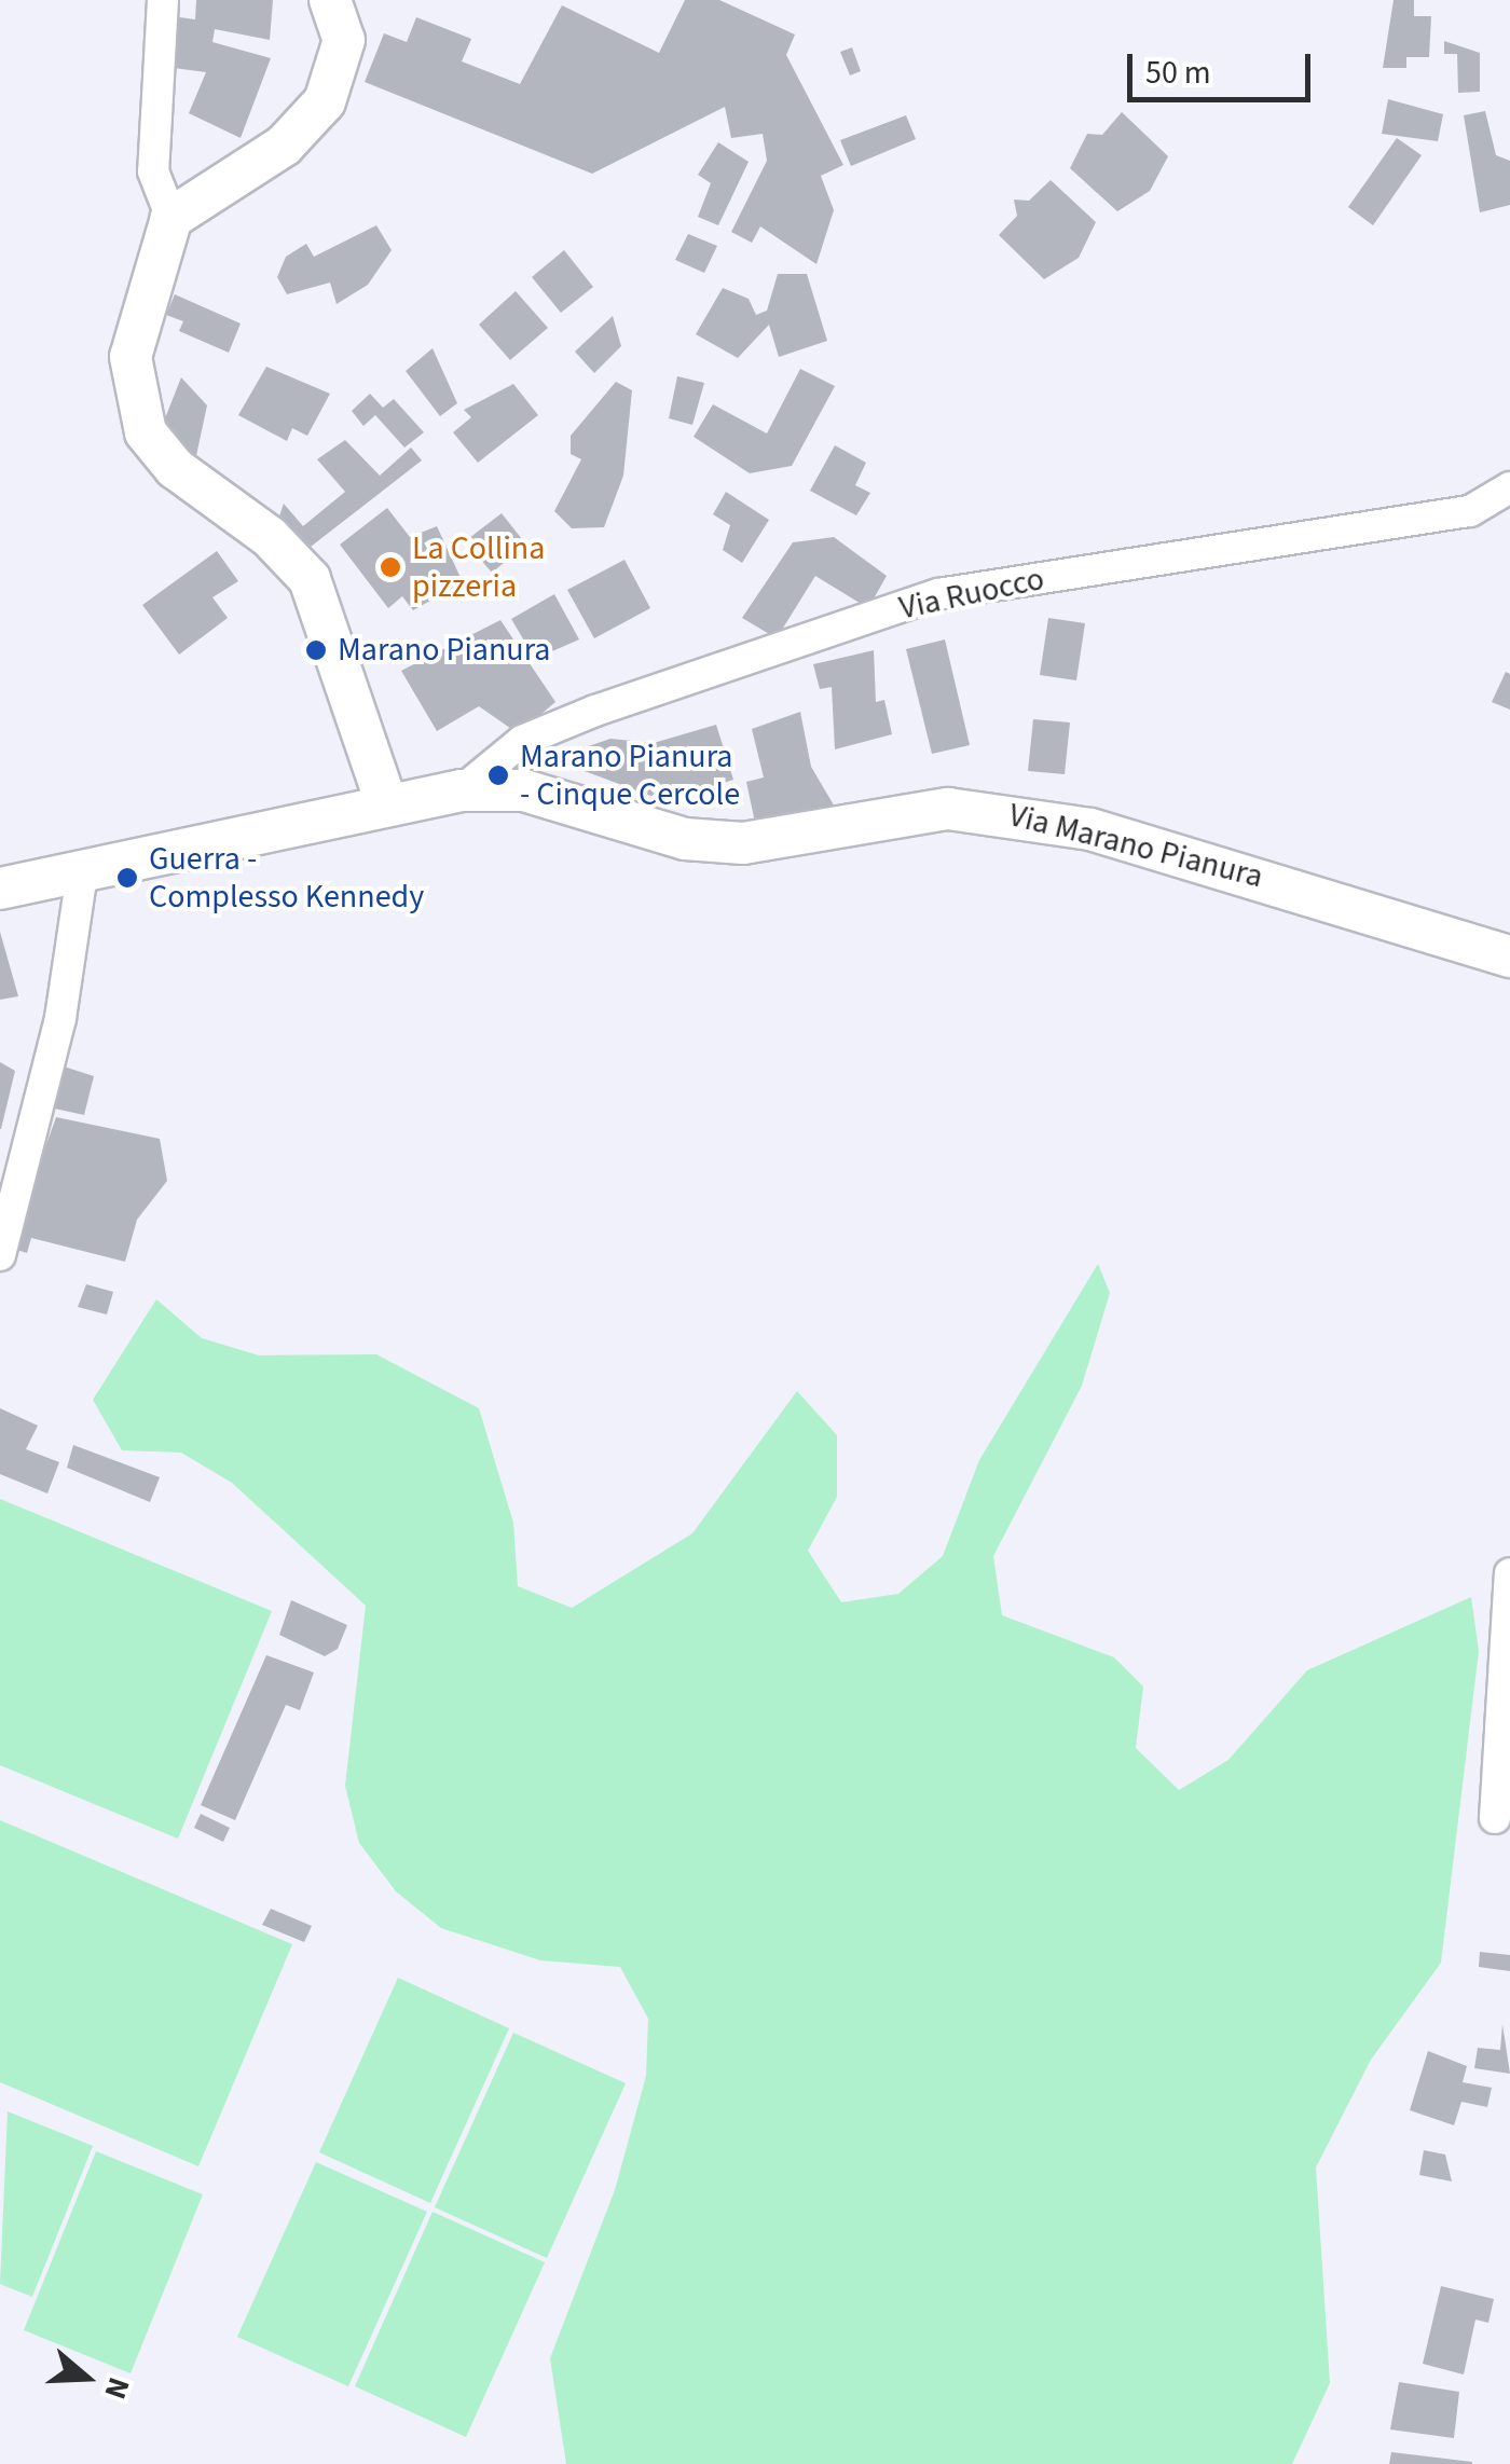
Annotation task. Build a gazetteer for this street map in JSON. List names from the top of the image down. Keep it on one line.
{"streets":{"street":["Via Ruocco","Via Marano Pianura"]},"crossings":[["Via Ruocco","Via Marano Pianura"]],"places":["La Collina pizzeria","Marano Pianura","Marano Pianura - Cinque Cercole","Guerra - Complesso Kennedy"],"scale_bar":"50 m","north":"right"}
